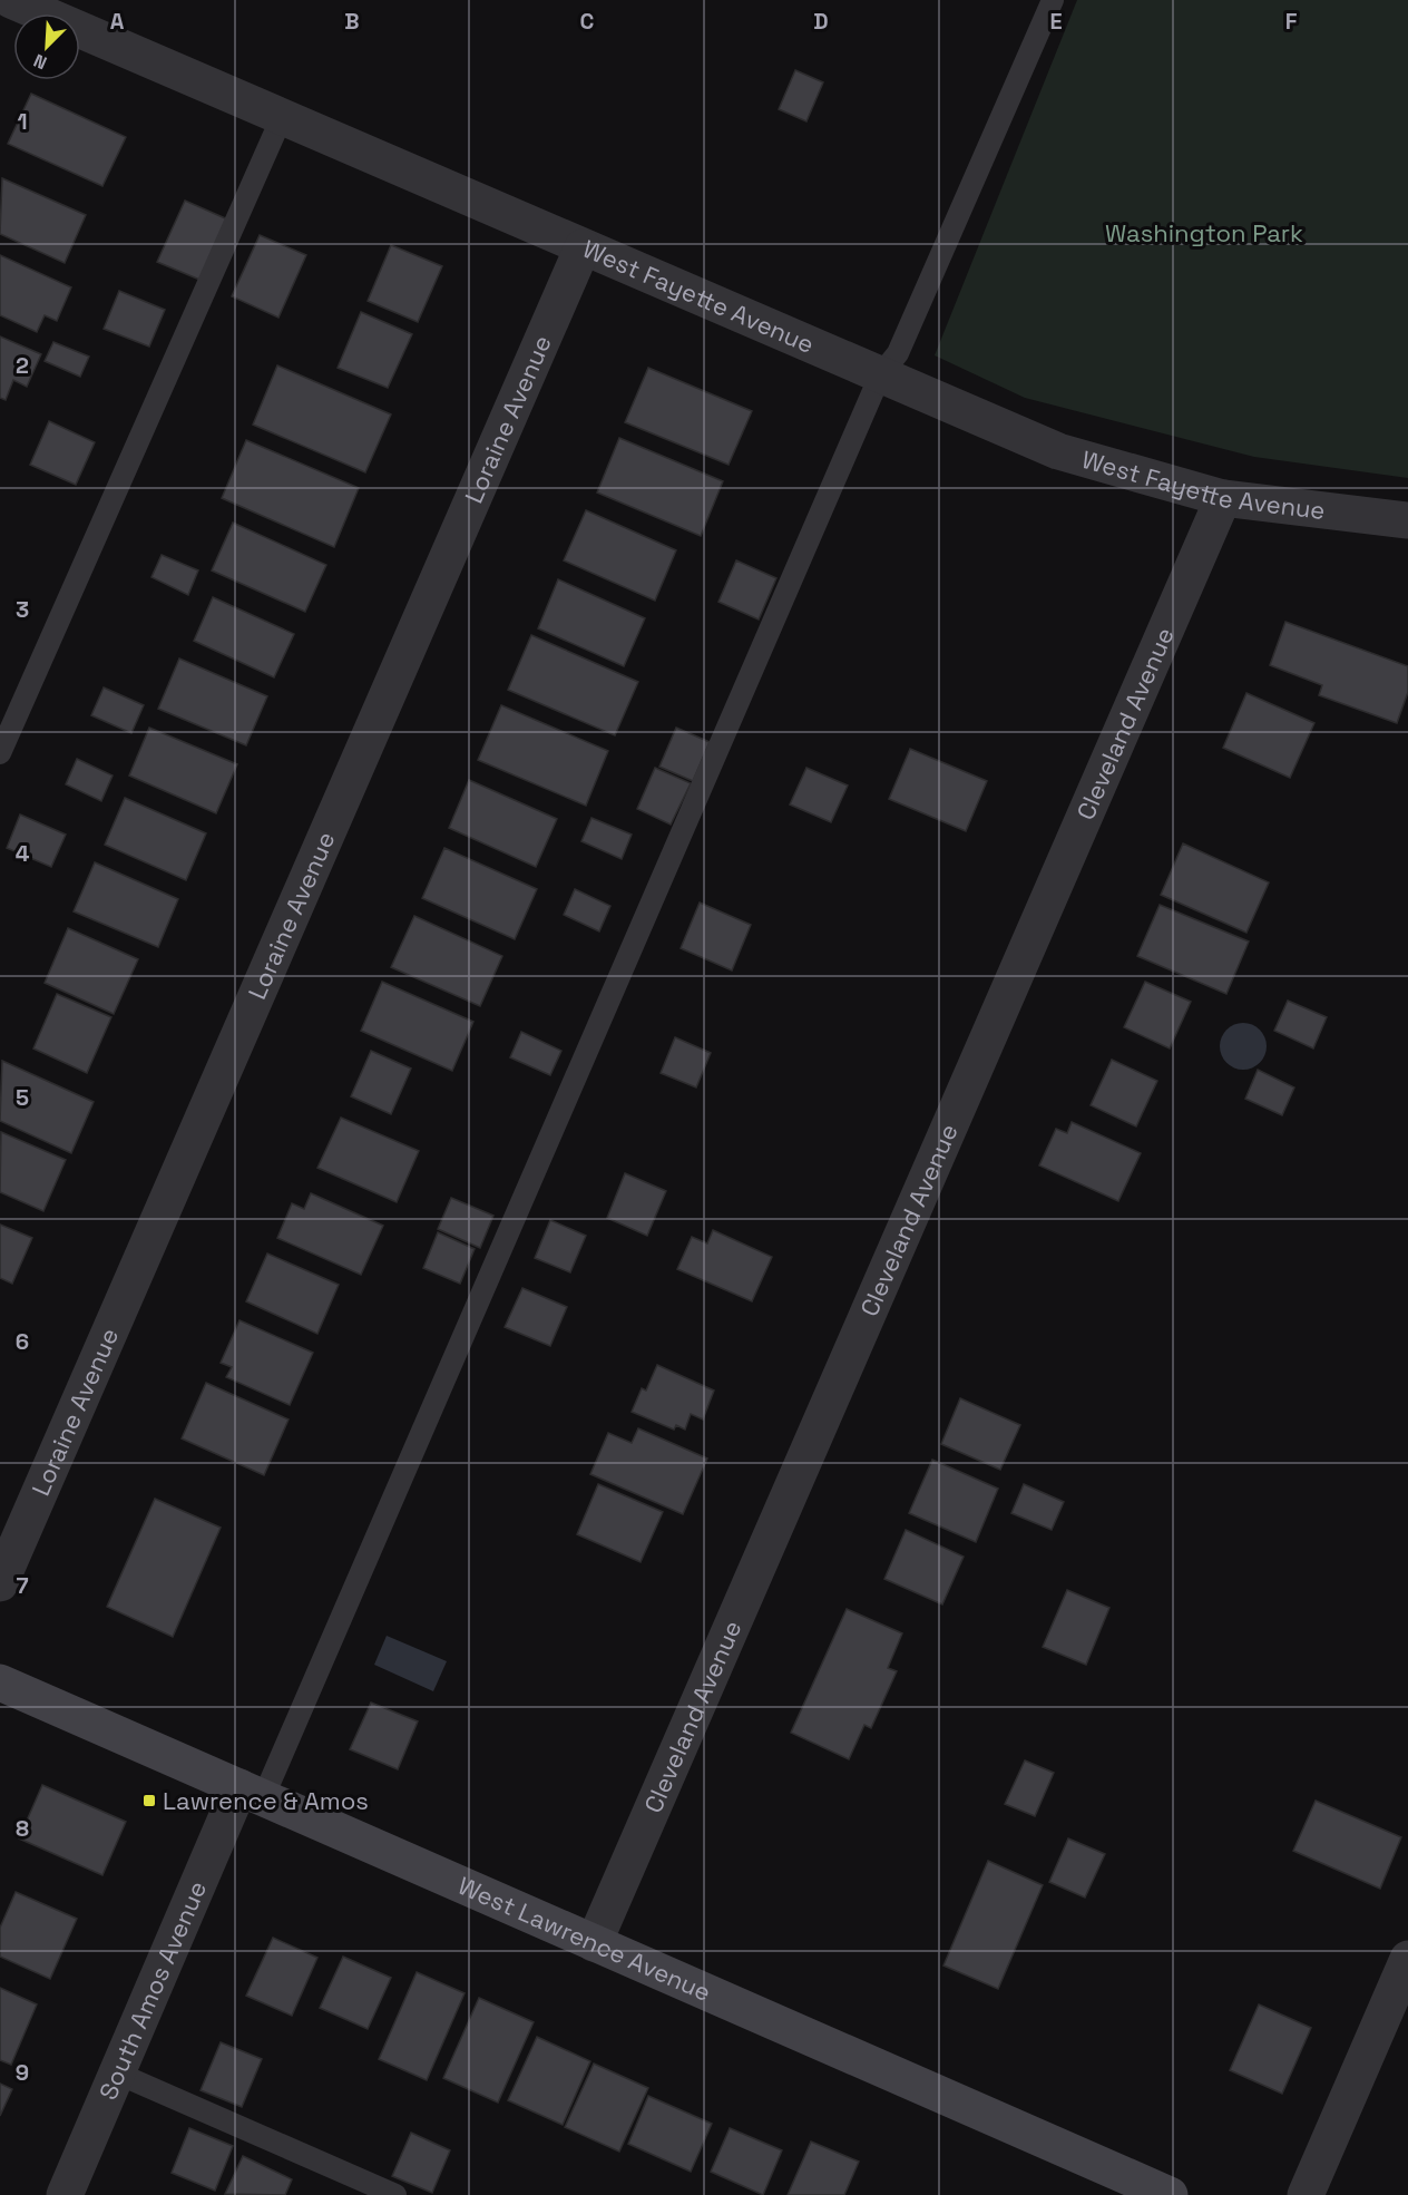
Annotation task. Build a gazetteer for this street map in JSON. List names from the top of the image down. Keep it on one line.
{"streets":{"street":["West Fayette Avenue","Loraine Avenue","Cleveland Avenue","West Lawrence Avenue","South Amos Avenue"]},"crossings":[["West Fayette Avenue","Loraine Avenue"],["West Fayette Avenue","Cleveland Avenue"],["Cleveland Avenue","West Lawrence Avenue"],["West Lawrence Avenue","South Amos Avenue"]],"parks":["Washington Park"],"places":{"transit":["Lawrence & Amos"]},"north":"bottom left","grid":{"columns":["A","B","C","D","E","F"],"rows":["1","2","3","4","5","6","7","8","9"]}}
